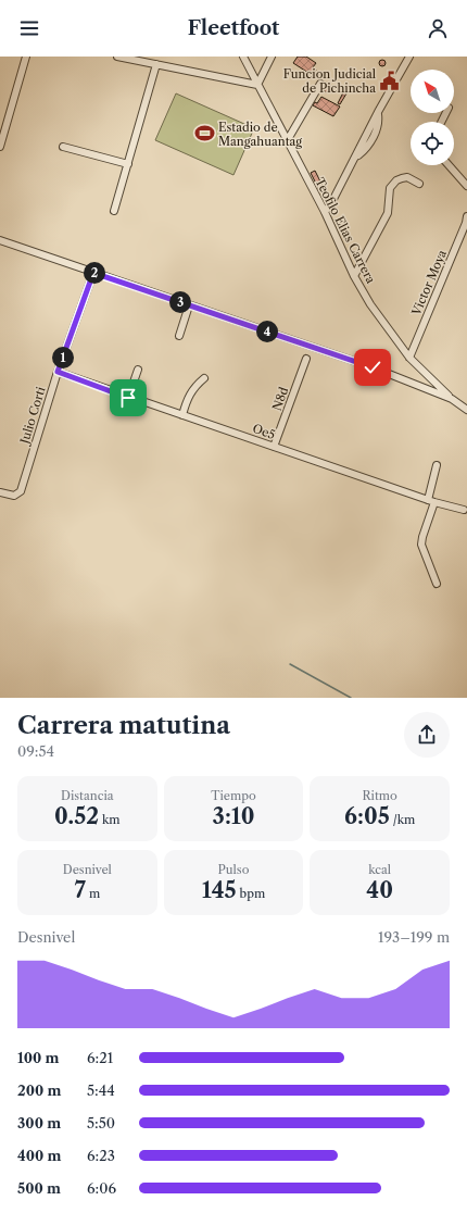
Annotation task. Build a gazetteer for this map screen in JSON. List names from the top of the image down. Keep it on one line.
{"streets":{"street":["Teofilo Elias Carrera","Victor Moya","N8d","Julio Corti","Oe5"]},"crossings":[["Teofilo Elias Carrera","Victor Moya"],["N8d","Oe5"],["Julio Corti","Oe5"]],"places":{"public building":["Funcion Judicial de Pichincha"],"sports":["Estadio de Mangahuantag"]},"north":"top left","page":{"header":"Fleetfoot","pins":["2","3","4","1"],"heading":["Carrera matutina","09:54"],"stats":[["Distancia","0.52 km"],["Tiempo","3:10"],["Ritmo","6:05 /km"],["Desnivel","7 m"],["Pulso","145 bpm"],["kcal","40"]],"chart":["Desnivel","193–199 m"],"list":[{"name":"100 m","note":"6:21"},{"name":"200 m","note":"5:44"},{"name":"300 m","note":"5:50"},{"name":"400 m","note":"6:23"},{"name":"500 m","note":"6:06"}]}}
